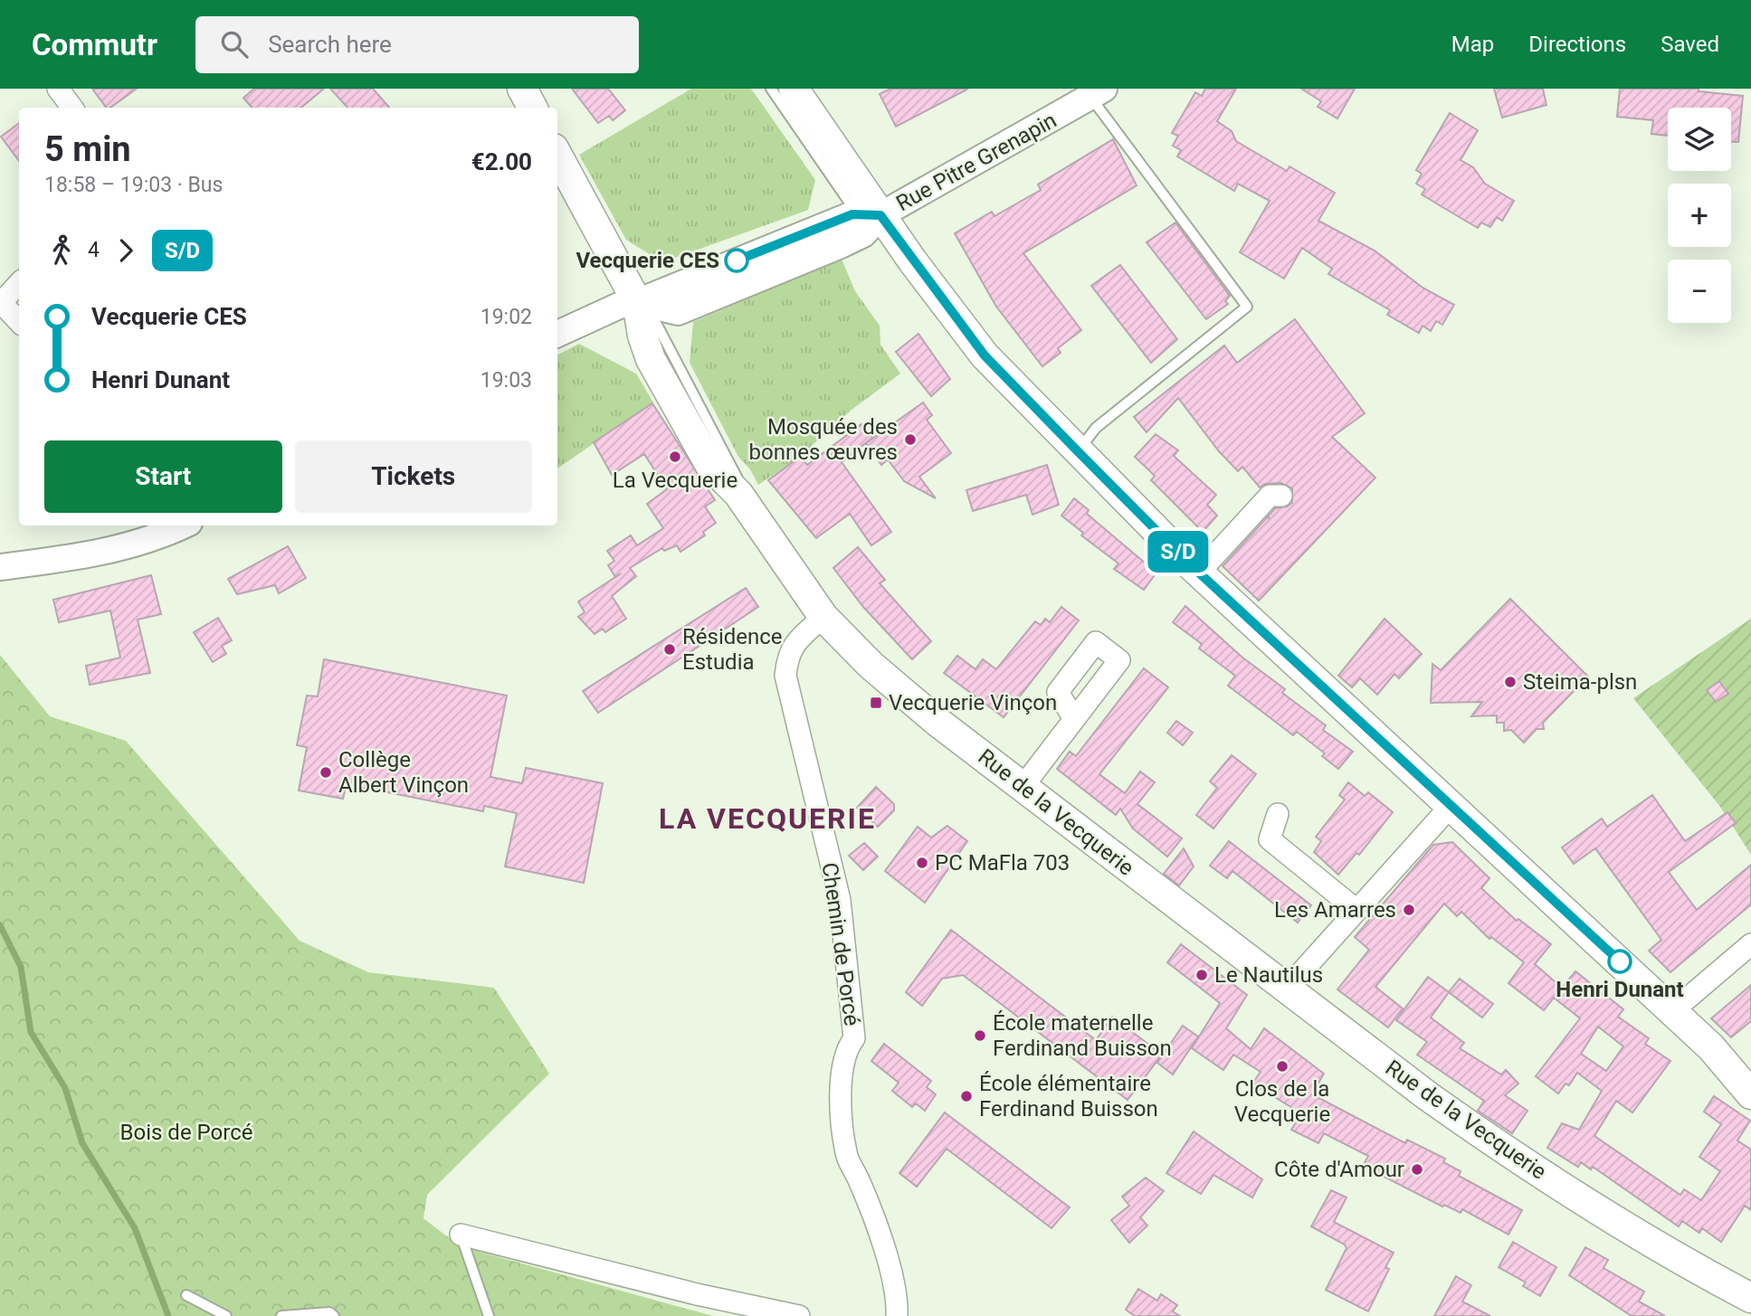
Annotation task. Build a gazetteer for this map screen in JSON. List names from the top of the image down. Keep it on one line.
{"streets":{"main road":["Rue de la Vecquerie"],"street":["Rue Pitre Grenapin","Chemin de Porcé"]},"crossings":[["Rue Pitre Grenapin","Rue de la Vecquerie"],["Rue de la Vecquerie","Chemin de Porcé"]],"districts":["LA VECQUERIE"],"parks":["Bois de Porcé"],"places":{"other":["Vecquerie CES","Mosquée des bonnes œuvres","La Vecquerie","Résidence Estudia","Steima-plsn","Collège Albert Vinçon","PC MaFla 703","Les Amarres","Henri Dunant","Le Nautilus","École maternelle Ferdinand Buisson","Clos de la Vecquerie","École élémentaire Ferdinand Buisson","Côte d'Amour"],"transit":["Vecquerie Vinçon"]},"lines":["bus line S/D"],"page":{"header":"Commutr","search":"Search here","nav":["Map","Directions","Saved"],"on_map":"S/D","map_buttons":["+","−"],"heading":["5 min","18:58 – 19:03 · Bus","€2.00"],"legs":["4","S/D"],"list":[{"name":"Vecquerie CES","value":"19:02"},{"name":"Henri Dunant","value":"19:03"}],"buttons":["Start","Tickets"]}}
